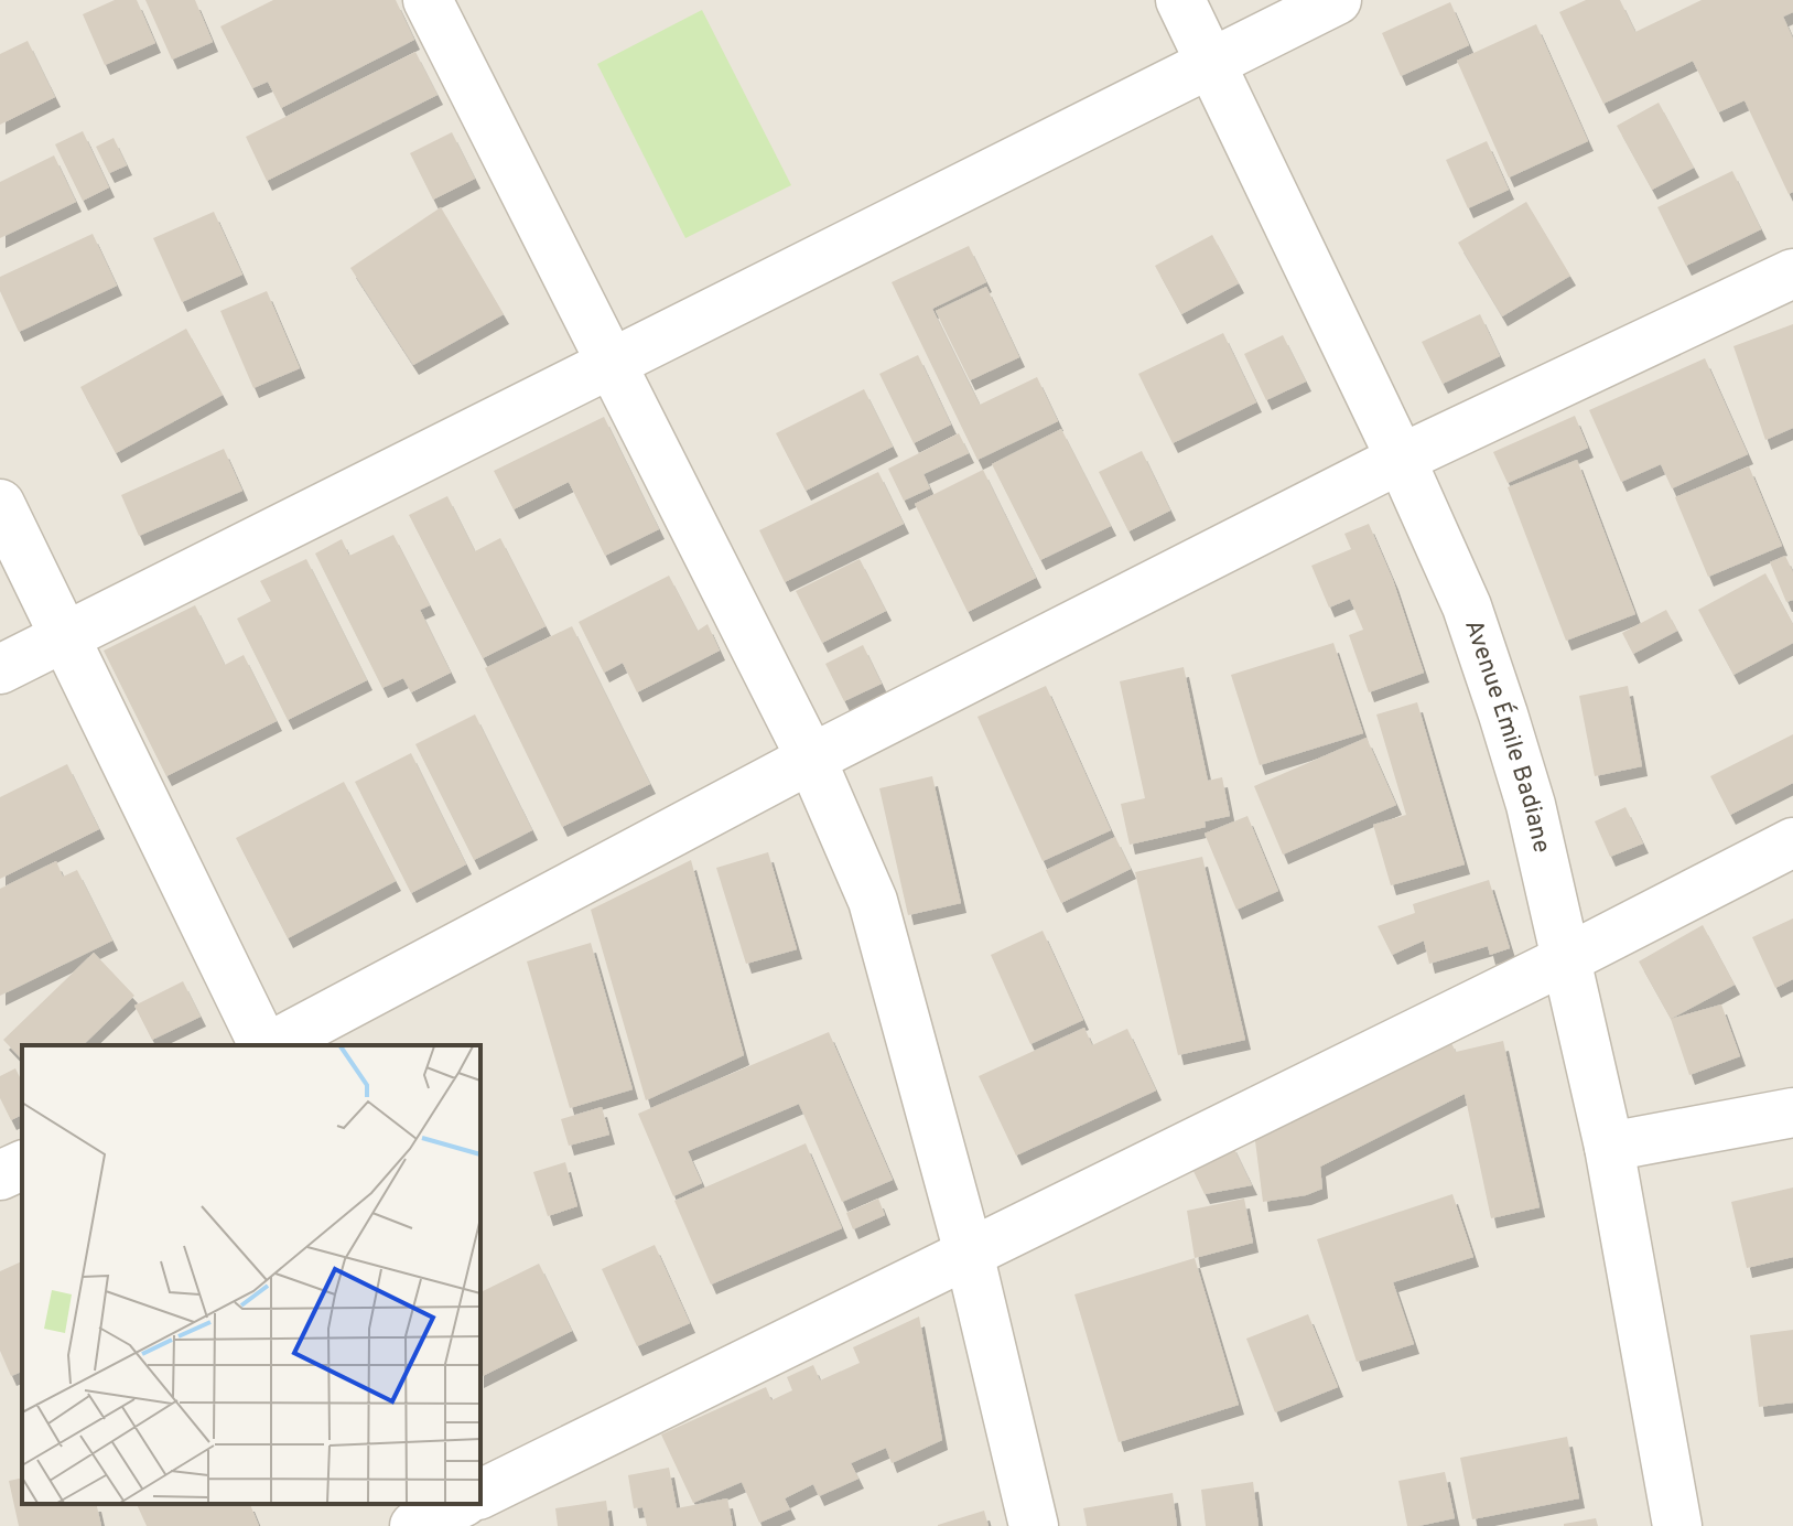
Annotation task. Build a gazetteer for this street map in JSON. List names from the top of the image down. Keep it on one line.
{"streets":{"street":["Avenue Émile Badiane"]}}
